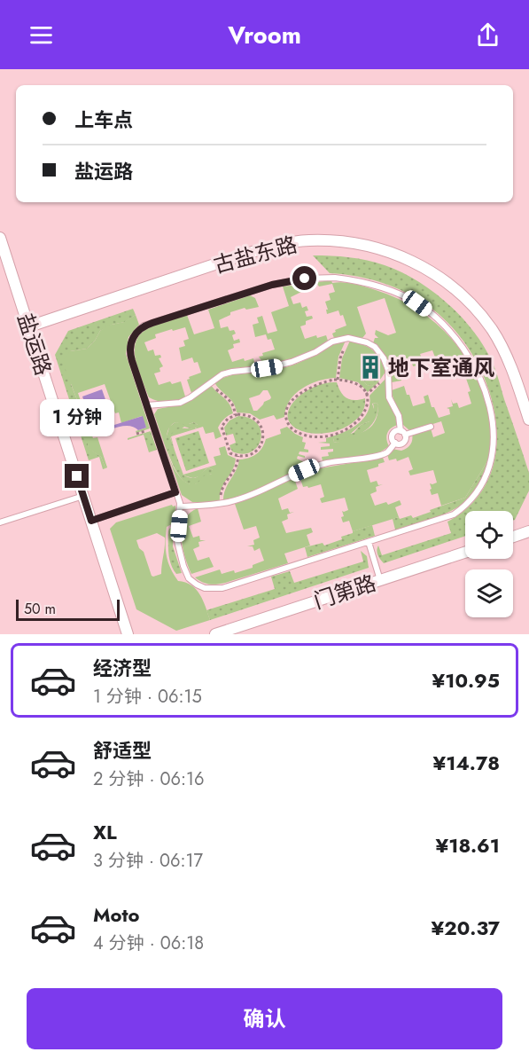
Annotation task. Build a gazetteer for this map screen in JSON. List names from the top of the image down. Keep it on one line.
{"streets":{"street":["古盐东路","盐运路","门第路"]},"crossings":[["古盐东路","盐运路"]],"places":{"building":["地下室通风"]},"scale_bar":"50 m","page":{"header":"Vroom","banner":["上车点","盐运路"],"bubble":"1 分钟","scale":"50 m","list":[{"name":"经济型","note":"1 分钟 · 06:15","value":"¥10.95"},{"name":"舒适型","note":"2 分钟 · 06:16","value":"¥14.78"},{"name":"XL","note":"3 分钟 · 06:17","value":"¥18.61"},{"name":"Moto","note":"4 分钟 · 06:18","value":"¥20.37"}],"buttons":"确认"}}
